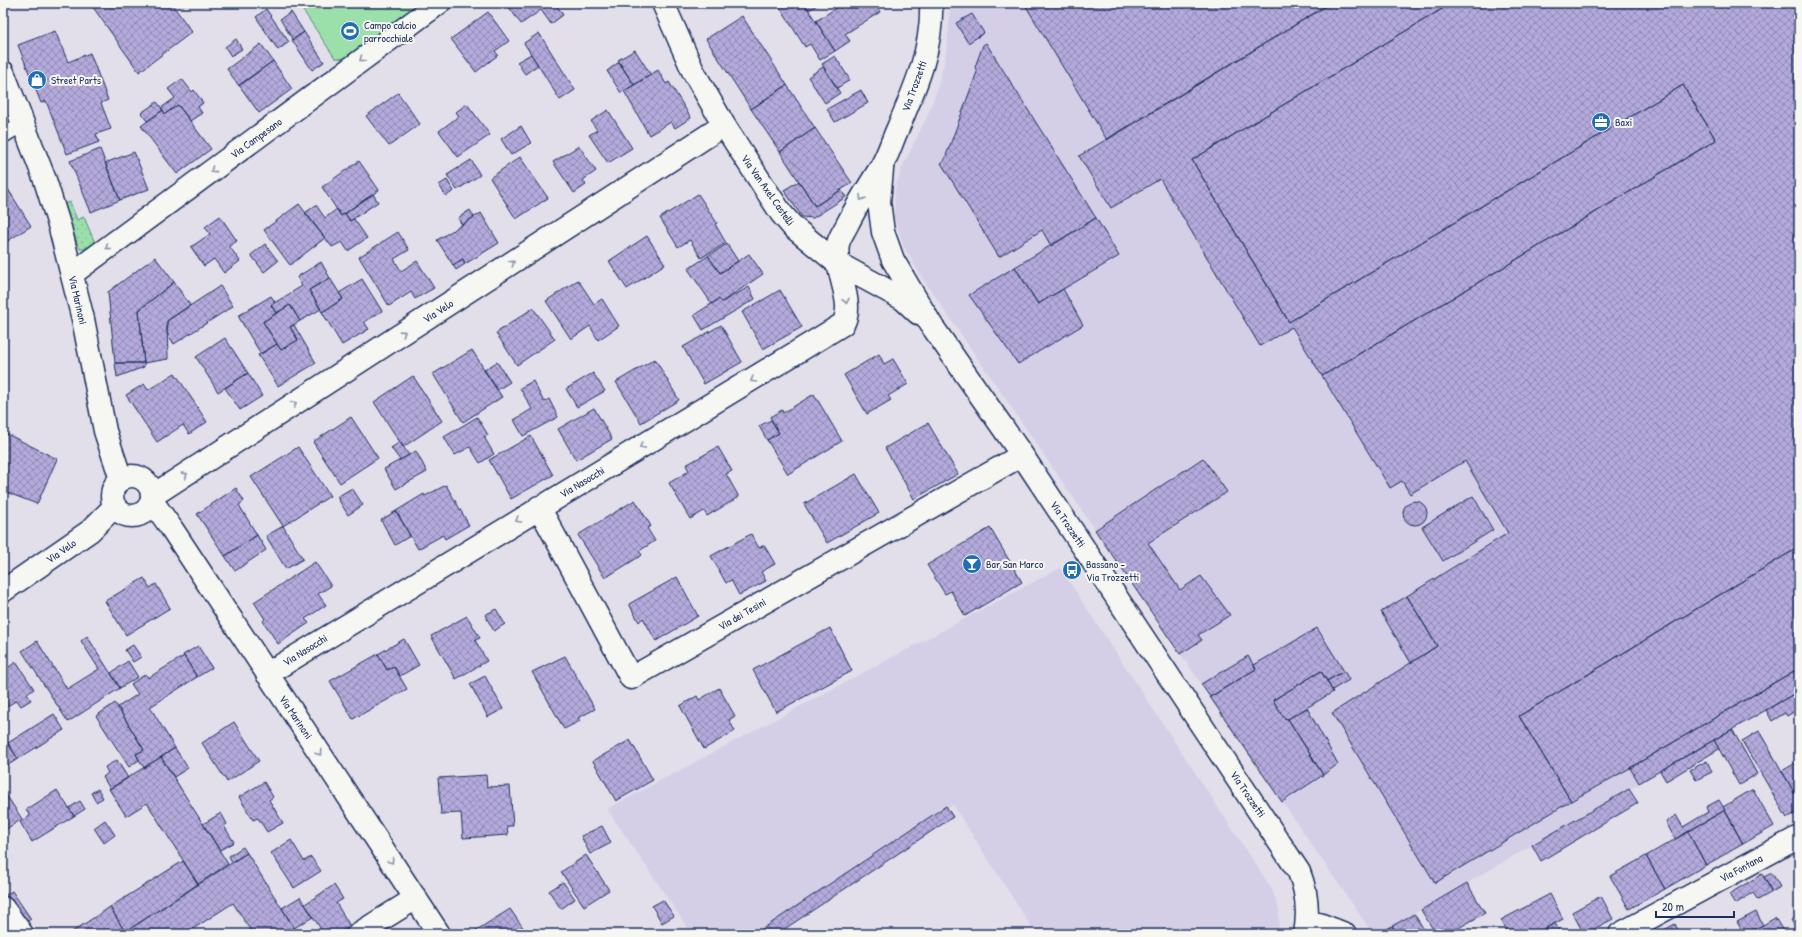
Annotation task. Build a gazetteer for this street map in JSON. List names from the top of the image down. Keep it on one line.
{"streets":{"street":["Via Trozzetti","Via Campesano","Via Van Axel Castelli","Via Marinoni","Via Velo","Via Nasocchi","Via dei Tesini","Via Fontana"]},"crossings":[["Via Trozzetti","Via Van Axel Castelli"],["Via Trozzetti","Via Nasocchi"],["Via Trozzetti","Via dei Tesini"],["Via Campesano","Via Marinoni"],["Via Van Axel Castelli","Via Velo"],["Via Van Axel Castelli","Via Nasocchi"],["Via Marinoni","Via Velo"],["Via Marinoni","Via Nasocchi"],["Via Nasocchi","Via dei Tesini"]],"one_way":["Via Campesano","Via Velo","Via Nasocchi"],"places":{"sports":["Campo calcio parrocchiale"],"shop":["Street Parts"],"office":["Baxi"],"bar":["Bar San Marco"],"bus stop":["Bassano - Via Trozzetti"]},"scale_bar":"20 m"}
